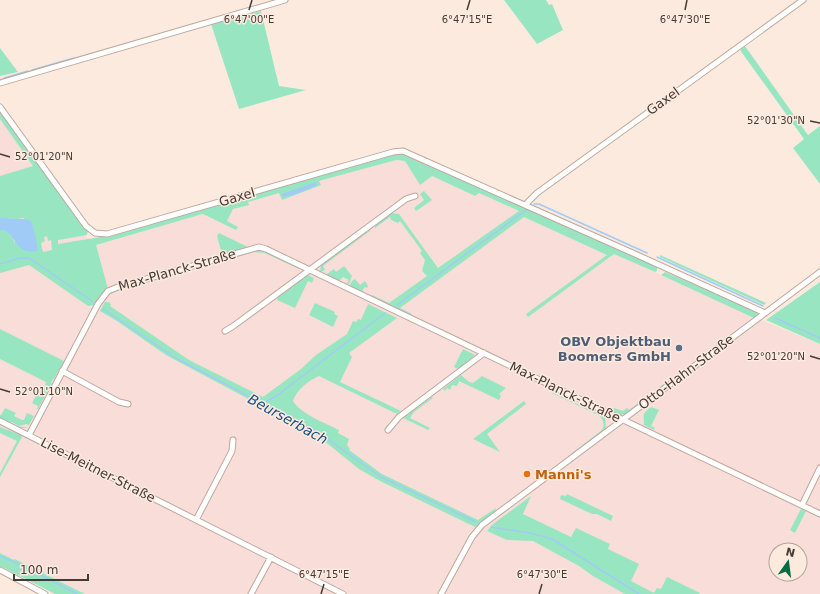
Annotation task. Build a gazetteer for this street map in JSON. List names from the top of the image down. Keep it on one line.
{"streets":{"street":["Gaxel","Max-Planck-Straße","Otto-Hahn-Straße","Lise-Meitner-Straße"]},"crossings":[["Gaxel","Otto-Hahn-Straße"],["Max-Planck-Straße","Otto-Hahn-Straße"],["Max-Planck-Straße","Lise-Meitner-Straße"]],"water":["Beurserbach"],"places":["OBV Objektbau Boomers GmbH","Manni's"],"scale_bar":"100 m","north":"top","coordinates":["6°47'00\"E","6°47'15\"E","6°47'30\"E","52°01'30\"N","52°01'20\"N","52°01'10\"N"]}
